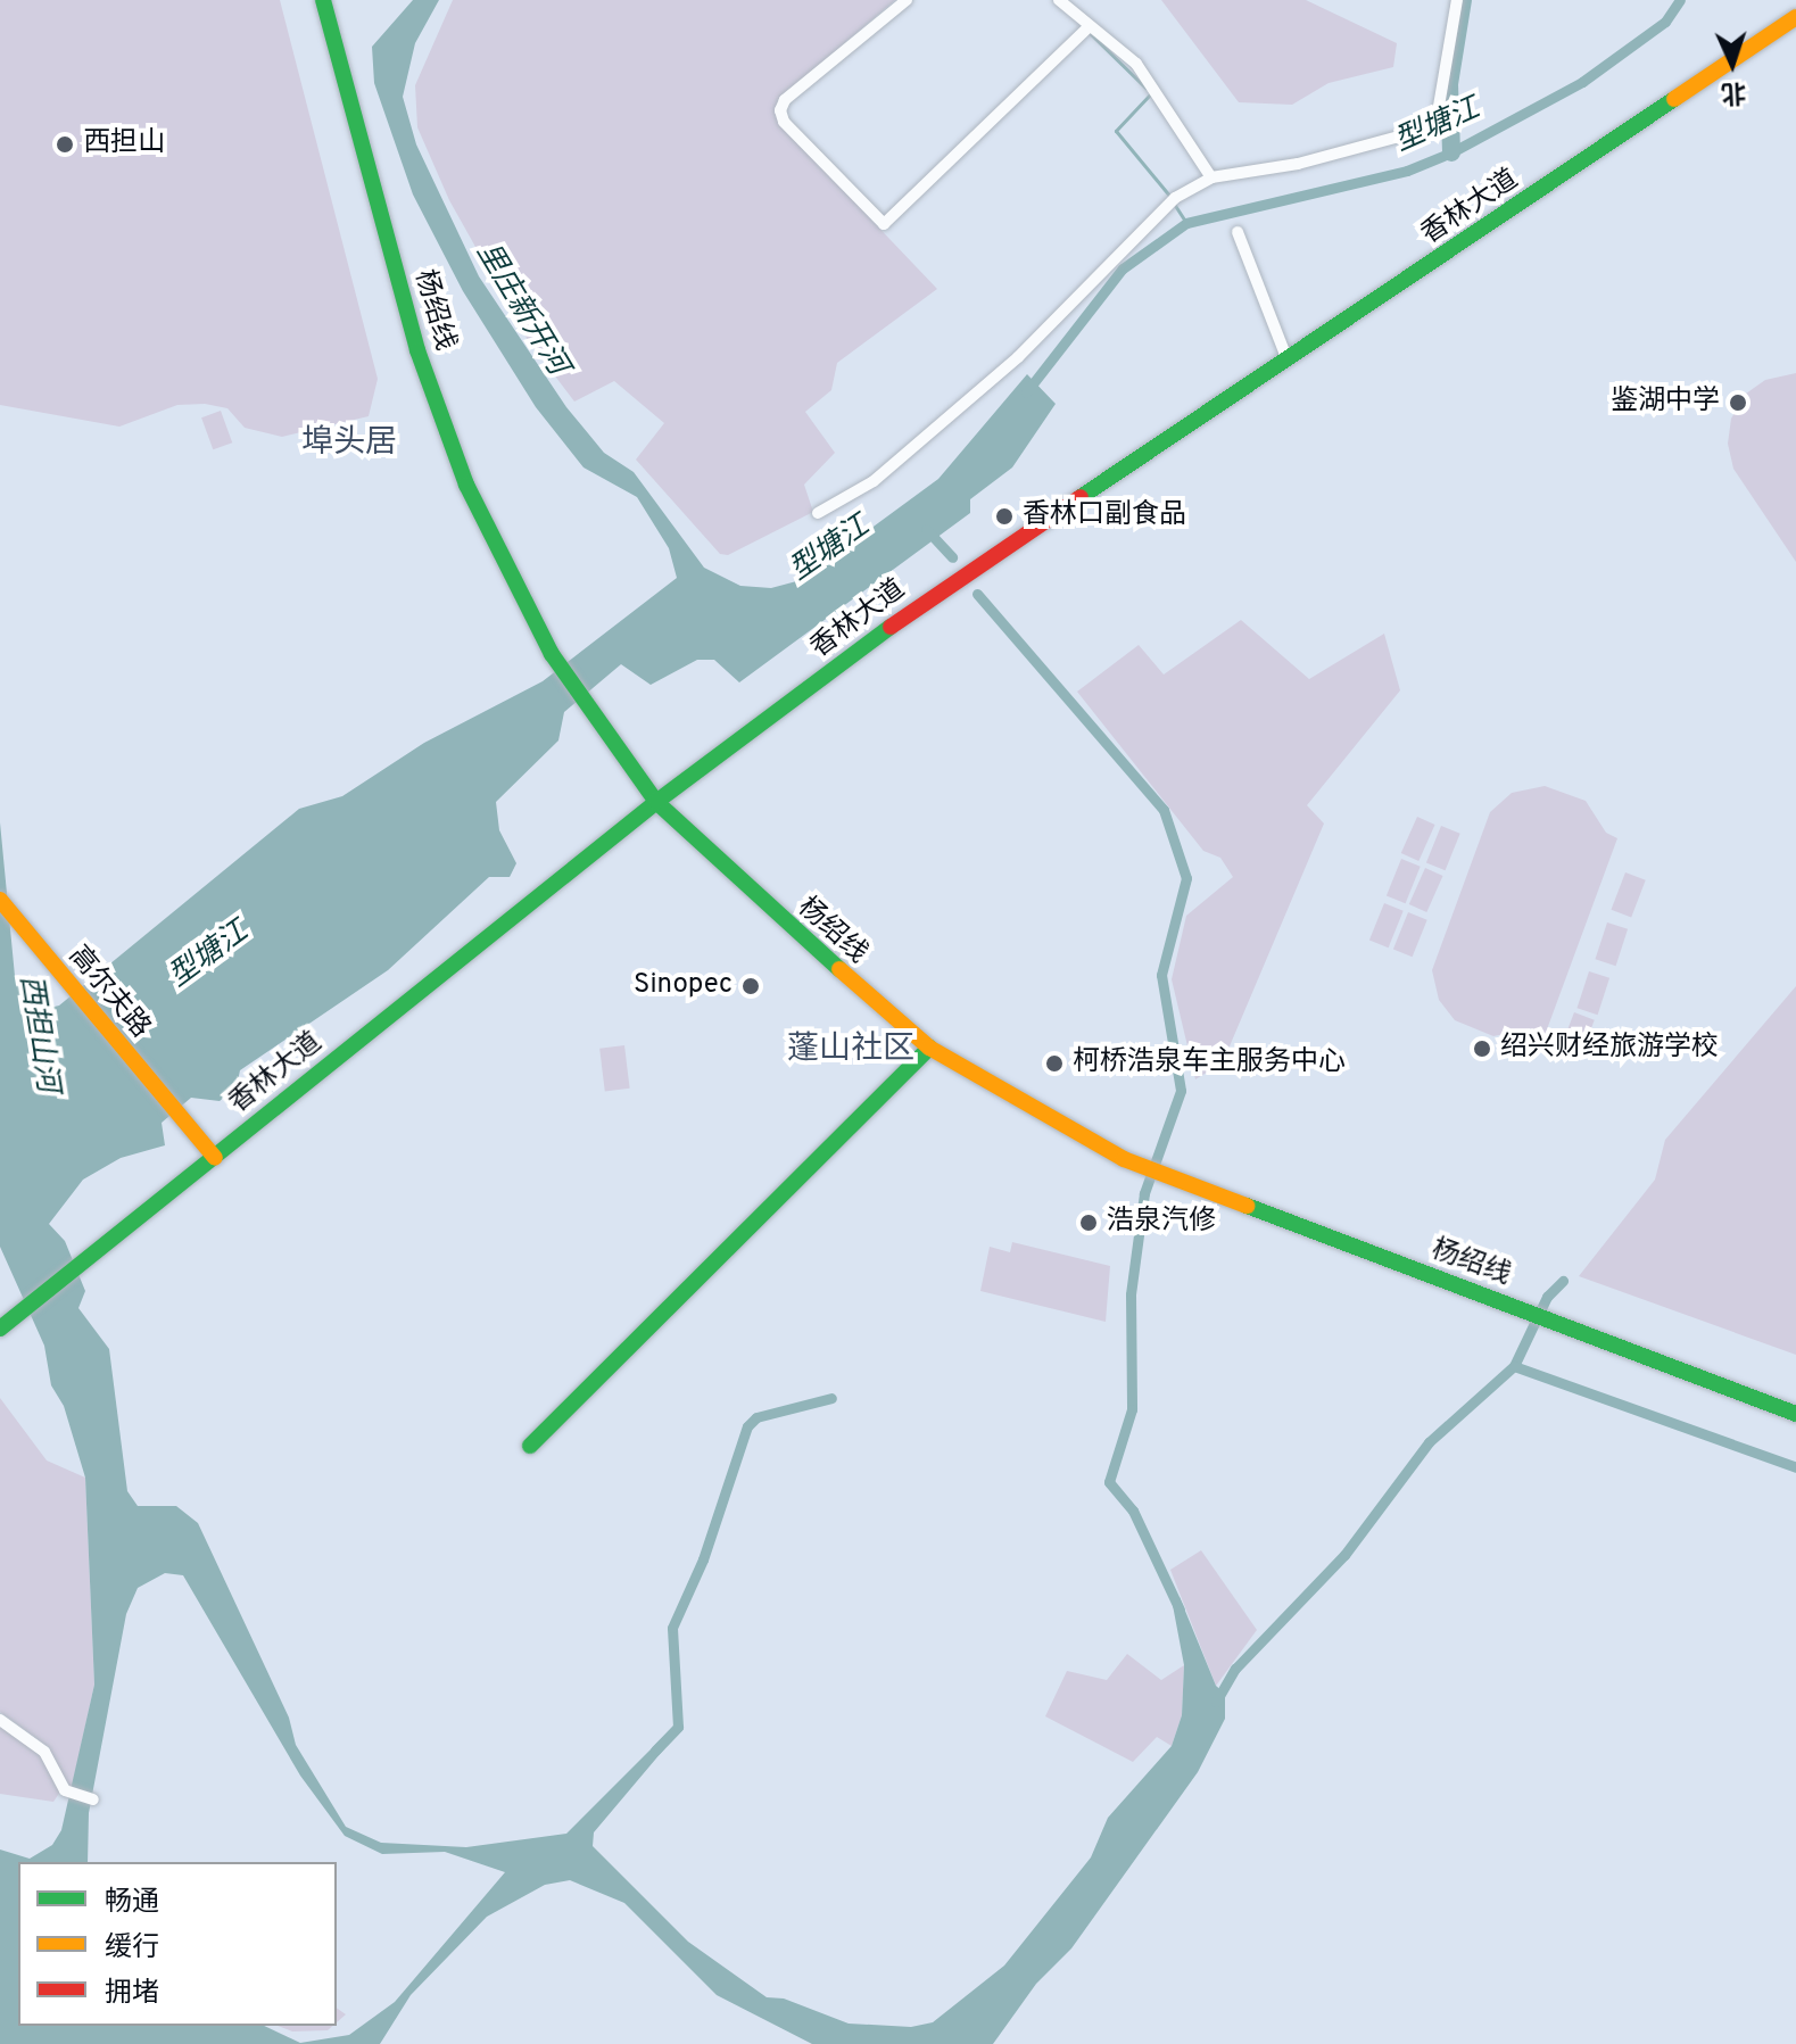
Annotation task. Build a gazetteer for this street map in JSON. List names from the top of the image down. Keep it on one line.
{"streets":{"main road":["香林大道","杨绍线","高尔夫路"]},"crossings":[["香林大道","杨绍线"],["香林大道","高尔夫路"]],"districts":["埠头居","蓬山社区"],"water":["型塘江","里庄新开河","西担山河"],"places":["西担山","鉴湖中学","香林口副食品","Sinopec","绍兴财经旅游学校","柯桥浩泉车主服务中心","浩泉汽修"],"legend":["畅通","缓行","拥堵"],"north":"bottom"}
